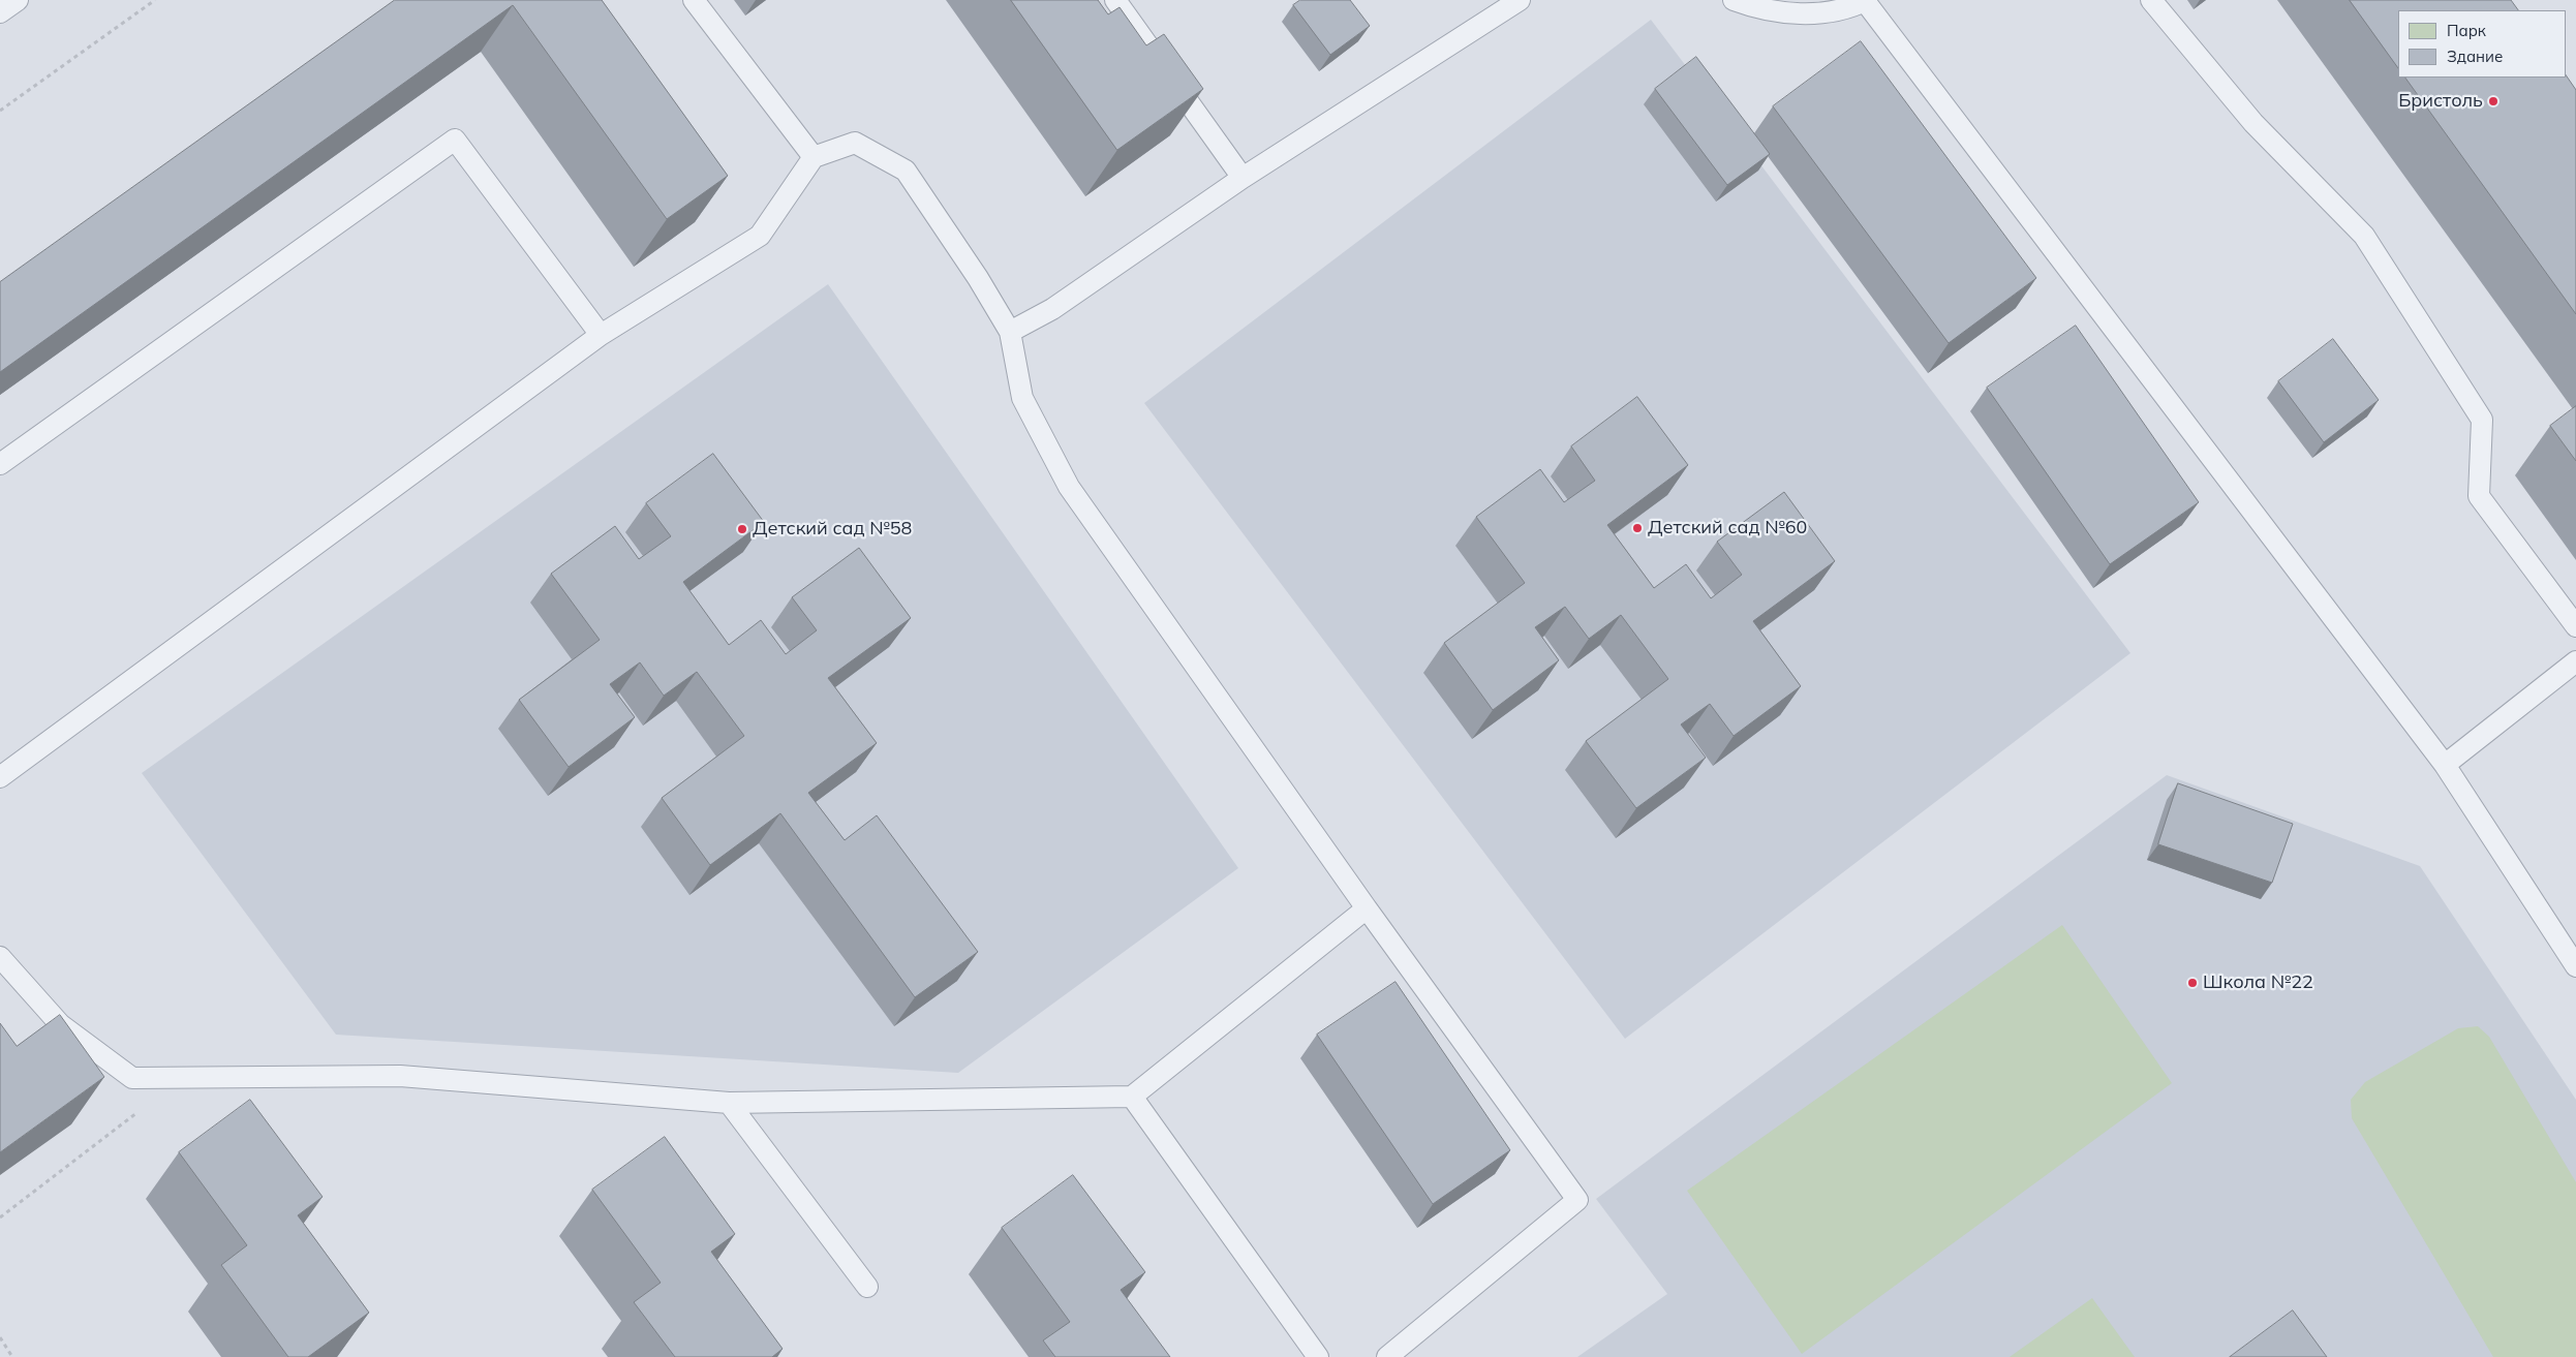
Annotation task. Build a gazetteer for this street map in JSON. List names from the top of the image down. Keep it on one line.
{"places":["Бристоль","Детский сад №60","Детский сад №58","Школа №22"],"legend":["Парк","Здание"]}
